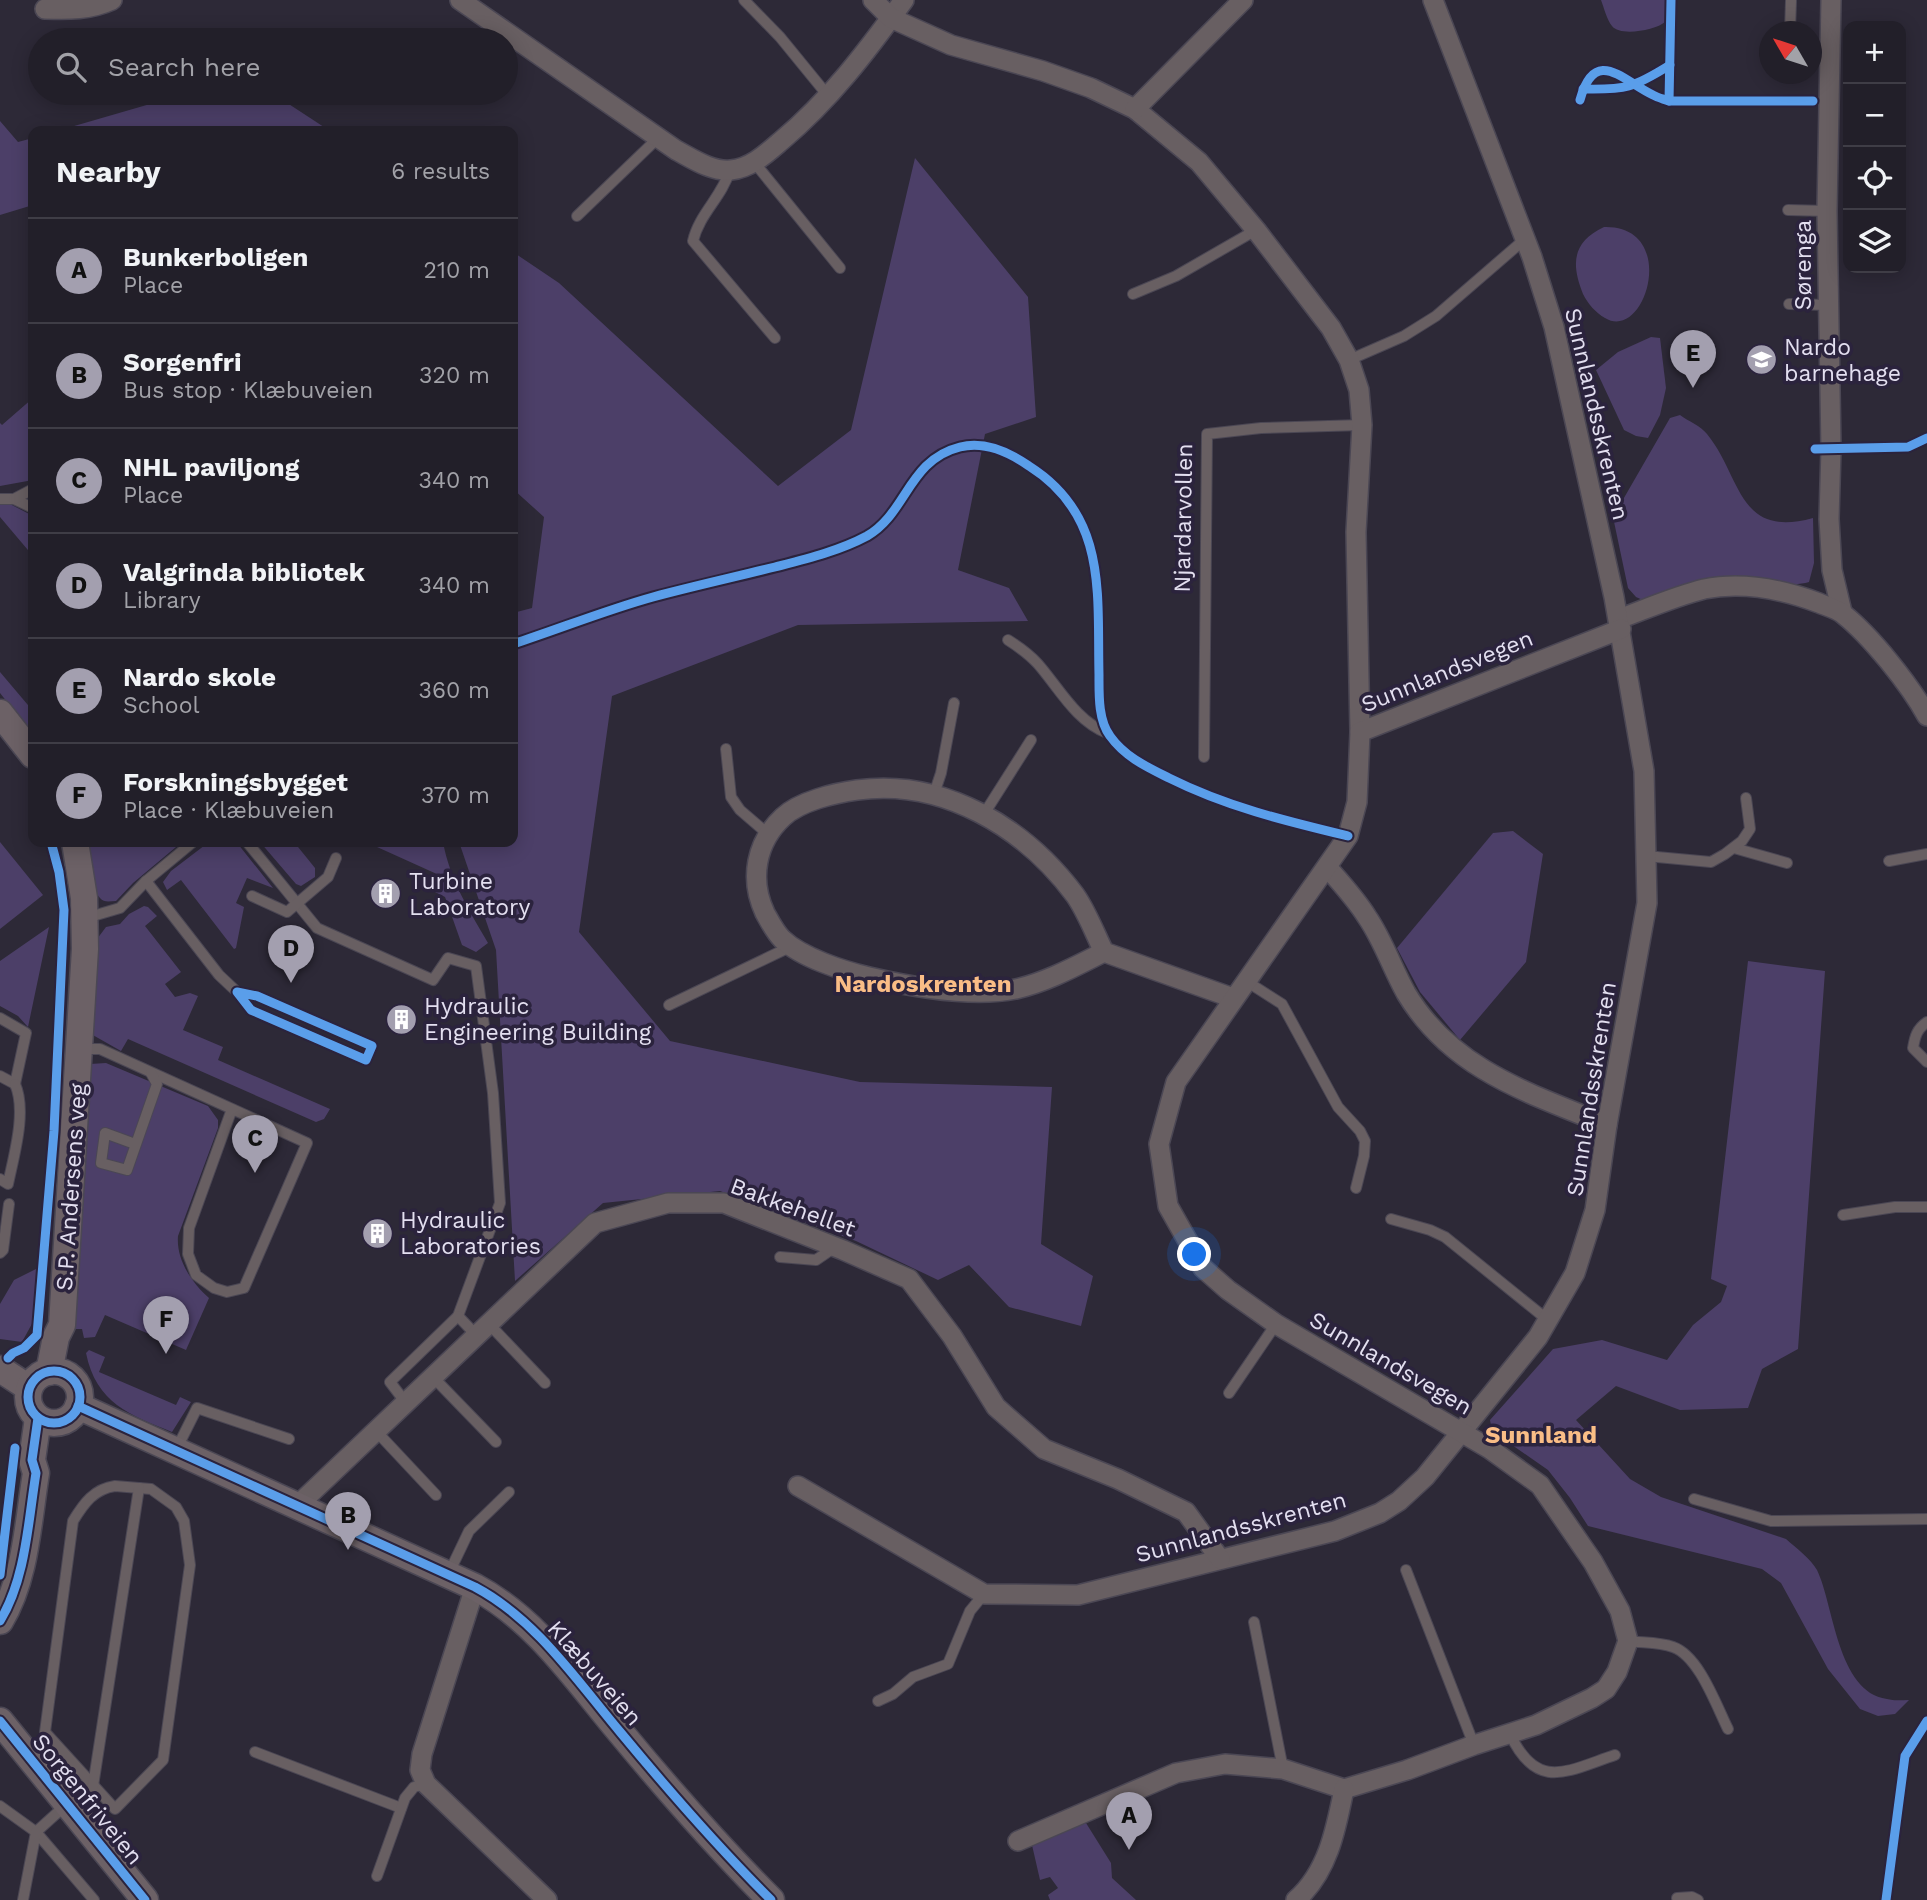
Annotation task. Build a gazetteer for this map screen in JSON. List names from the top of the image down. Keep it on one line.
{"streets":{"street":["Sørenga","Sunnlandsskrenten","Sunnlandsvegen","S.P. Andersens veg","Bakkehellet","Klæbuveien","Sorgenfriveien"],"lane":["Njardarvollen"]},"crossings":[["Sørenga","Sunnlandsvegen"],["Sunnlandsskrenten","Sunnlandsvegen"],["Sunnlandsskrenten","Bakkehellet"],["S.P. Andersens veg","Klæbuveien"],["Bakkehellet","Klæbuveien"]],"districts":["Nardoskrenten","Sunnland"],"places":{"school or university":["Nardo barnehage"],"building":["Turbine Laboratory","Hydraulic Engineering Building","Hydraulic Laboratories"]},"north":"top left","page":{"map_buttons":["+","−"],"search":"Search here","heading":["Nearby","6 results"],"list":[{"mark":"A","name":"Bunkerboligen","note":"Place","value":"210 m"},{"mark":"B","name":"Sorgenfri","note":"Bus stop · Klæbuveien","value":"320 m"},{"mark":"C","name":"NHL paviljong","note":"Place","value":"340 m"},{"mark":"D","name":"Valgrinda bibliotek","note":"Library","value":"340 m"},{"mark":"E","name":"Nardo skole","note":"School","value":"360 m"},{"mark":"F","name":"Forskningsbygget","note":"Place · Klæbuveien","value":"370 m"}],"pins":["E","D","C","F","B","A"]}}
